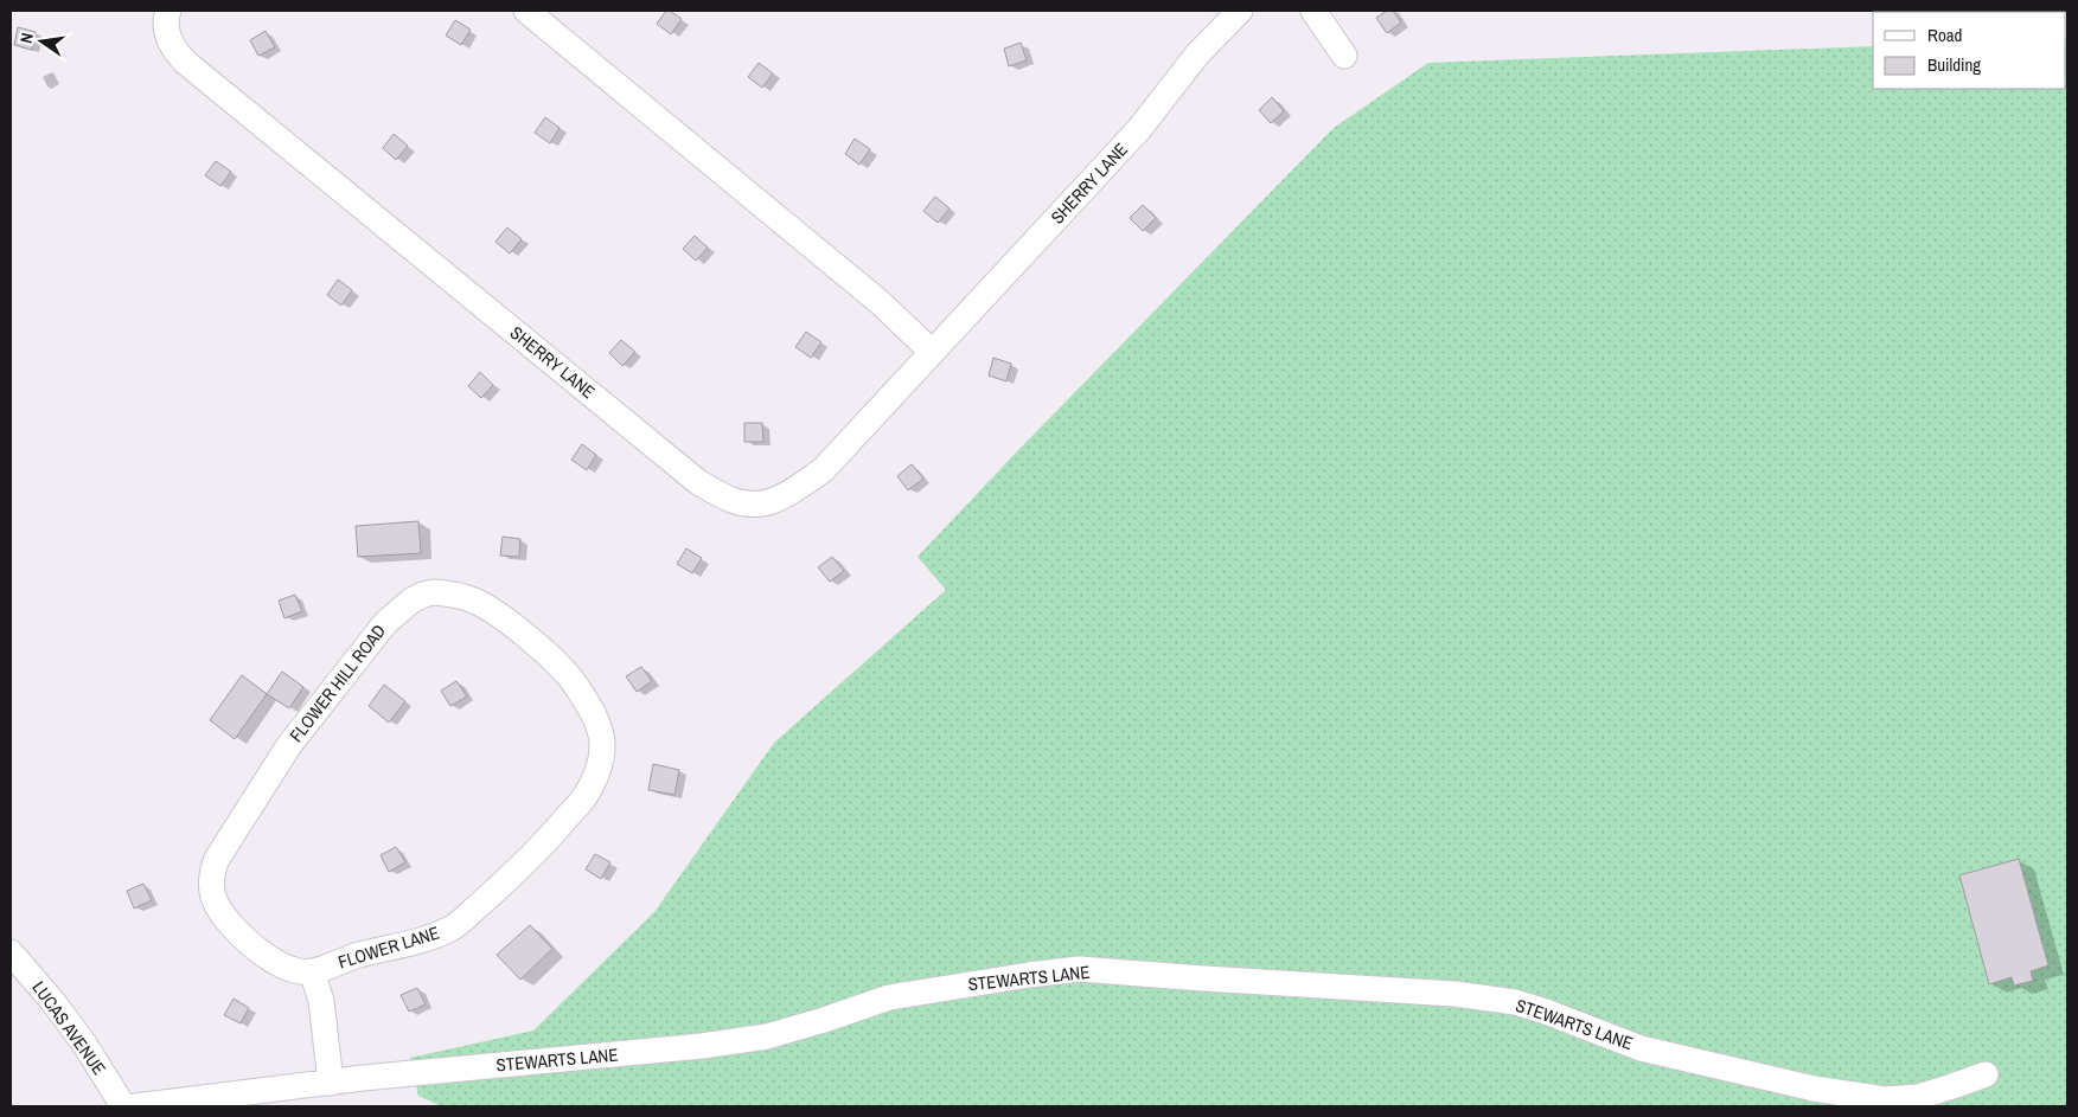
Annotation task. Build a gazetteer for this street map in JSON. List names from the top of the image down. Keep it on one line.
{"streets":{"street":["SHERRY LANE","FLOWER HILL ROAD","FLOWER LANE","STEWARTS LANE","LUCAS AVENUE"]},"crossings":[["FLOWER HILL ROAD","FLOWER LANE"]],"legend":["Road","Building"],"north":"left"}
